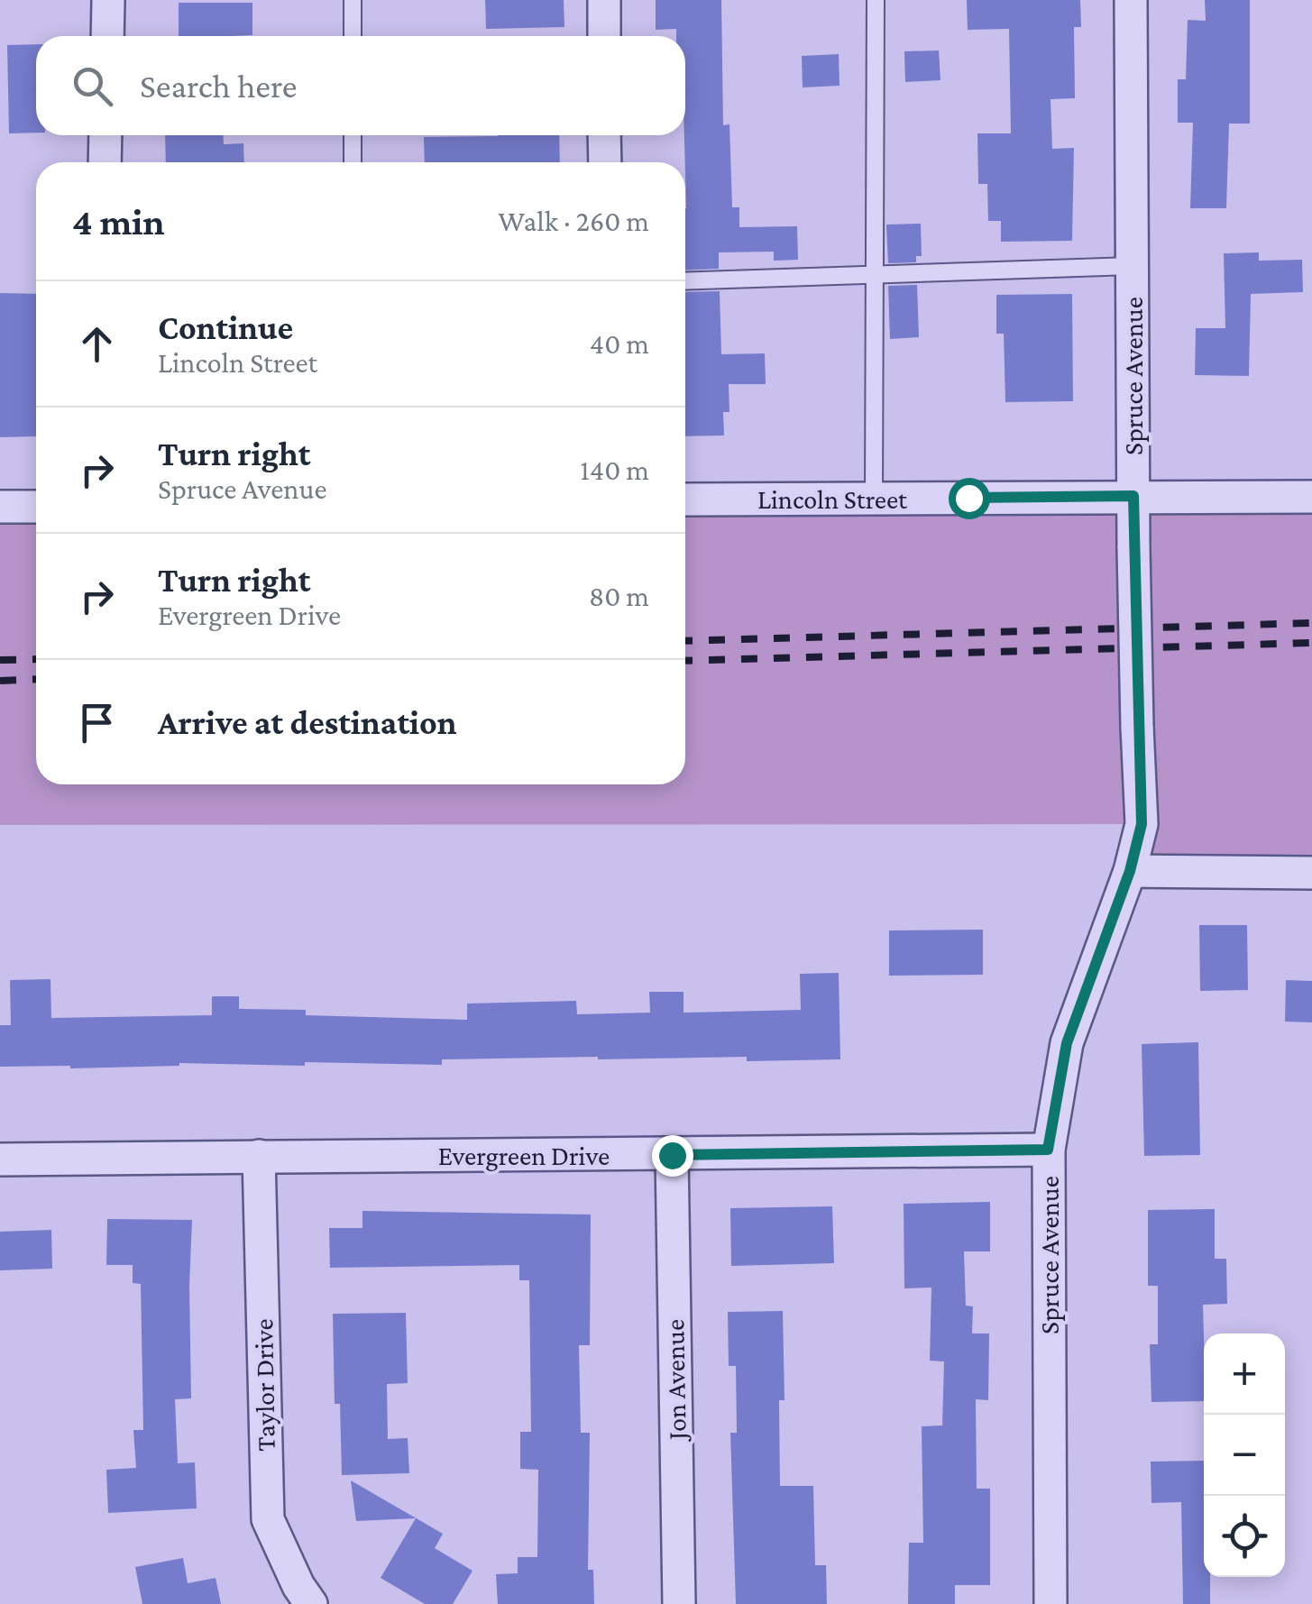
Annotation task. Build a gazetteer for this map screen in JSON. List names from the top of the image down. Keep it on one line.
{"streets":{"street":["Spruce Avenue","Lincoln Street","Evergreen Drive","Jon Avenue","Taylor Drive"]},"crossings":[["Spruce Avenue","Lincoln Street"],["Spruce Avenue","Evergreen Drive"],["Evergreen Drive","Jon Avenue"],["Evergreen Drive","Taylor Drive"]],"page":{"search":"Search here","heading":["4 min","Walk · 260 m"],"list":[["Continue","Lincoln Street","40 m"],["Turn right","Spruce Avenue","140 m"],["Turn right","Evergreen Drive","80 m"],"Arrive at destination"],"map_buttons":["+","−"]}}
